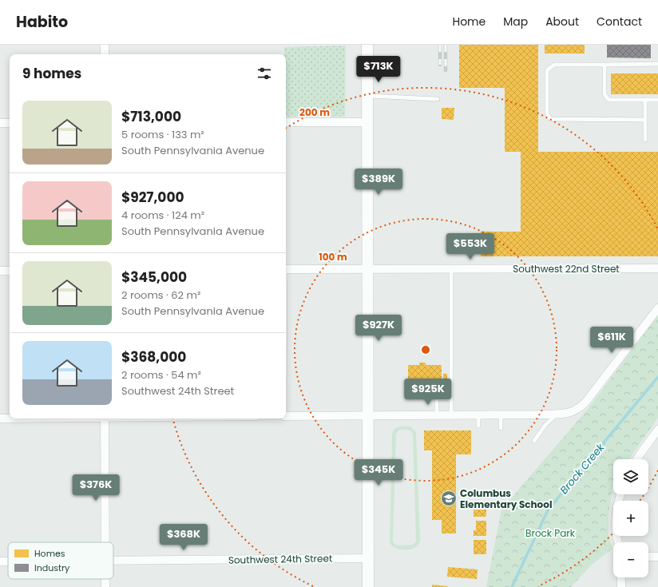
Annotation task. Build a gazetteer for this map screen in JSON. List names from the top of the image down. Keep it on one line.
{"streets":{"street":["Southwest 22nd Street","Southwest 24th Street"]},"water":["Brock Creek"],"parks":["Brock Park"],"places":{"school or university":["Columbus Elementary School"]},"legend":["Homes","Industry"],"page":{"header":"Habito","nav":["Home","Map","About","Contact"],"heading":"9 homes","price":["$713K","$389K","$553K","$927K","$611K","$925K","$345K","$376K","$368K"],"list":[{"name":"$713,000","note":"5 rooms · 133 m² · South Pennsylvania Avenue"},{"name":"$927,000","note":"4 rooms · 124 m² · South Pennsylvania Avenue"},{"name":"$345,000","note":"2 rooms · 62 m² · South Pennsylvania Avenue"},{"name":"$368,000","note":"2 rooms · 54 m² · Southwest 24th Street"}],"map_buttons":["+","−"]},"rings":["200 m","100 m"]}
